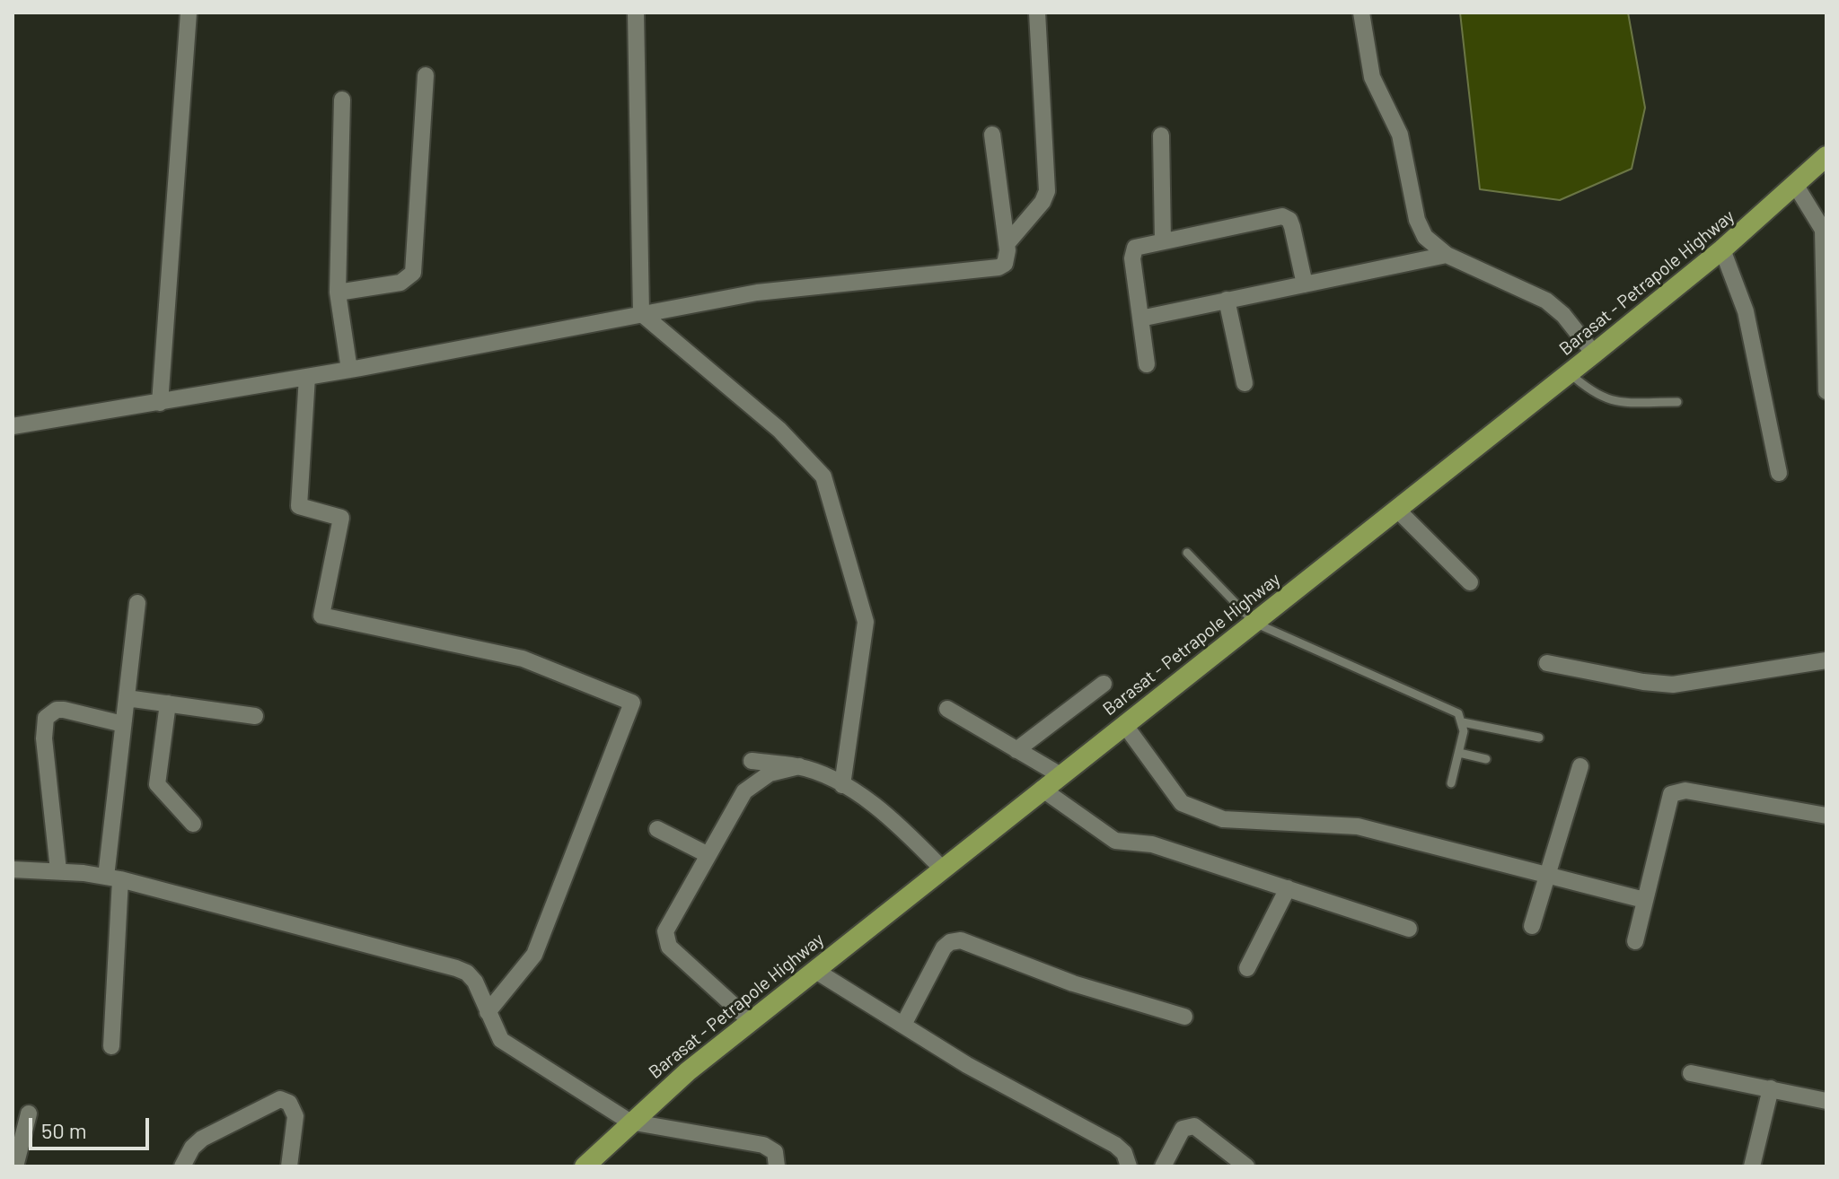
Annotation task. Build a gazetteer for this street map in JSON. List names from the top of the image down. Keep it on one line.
{"streets":{"highway":["Barasat - Petrapole Highway"]},"scale_bar":"50 m"}
